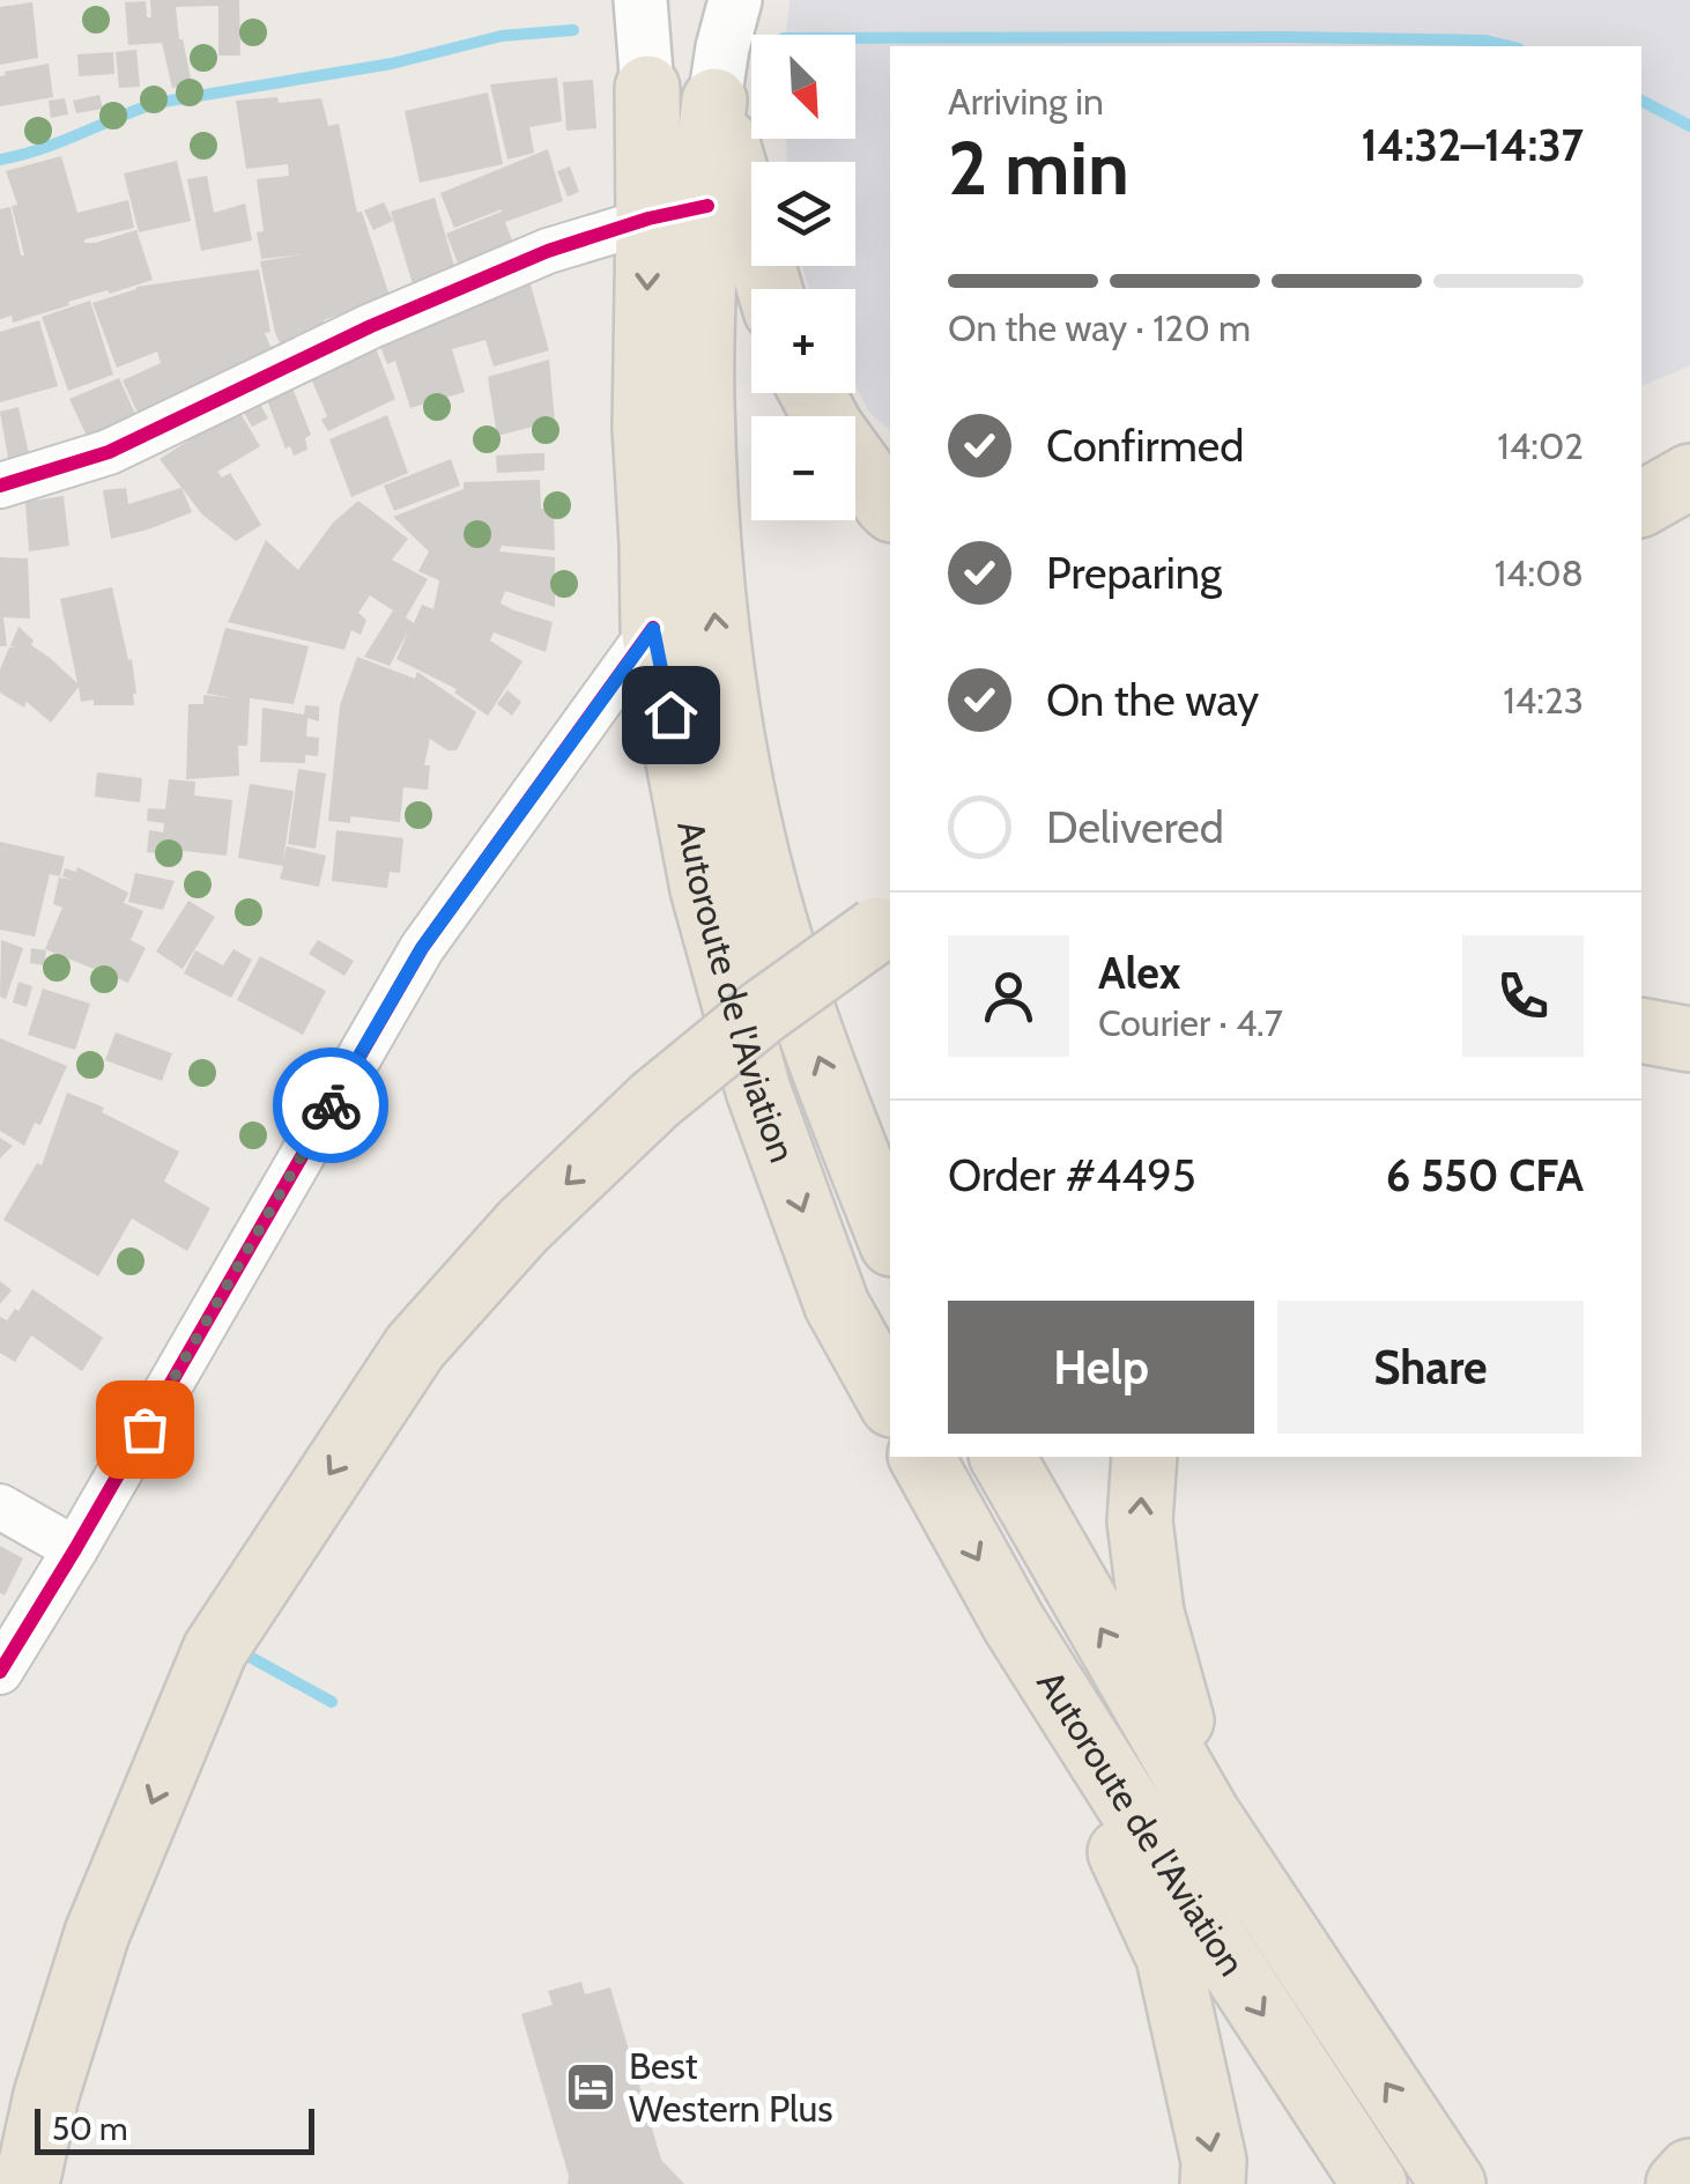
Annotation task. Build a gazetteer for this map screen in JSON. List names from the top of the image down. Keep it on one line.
{"streets":{"highway":["Autoroute de l'Aviation"]},"places":{"hotel":["Best Western Plus"]},"scale_bar":"50 m","north":"bottom right","page":{"map_buttons":["+","−"],"heading":["2 min","Arriving in","14:32–14:37"],"panel":["Alex","Courier · 4.7","Order #4495","6 550 CFA"],"bar":"On the way · 120 m","list":[["Confirmed","14:02"],["Preparing","14:08"],["On the way","14:23"],"Delivered"],"buttons":["Help","Share"],"scale":"50 m"}}
